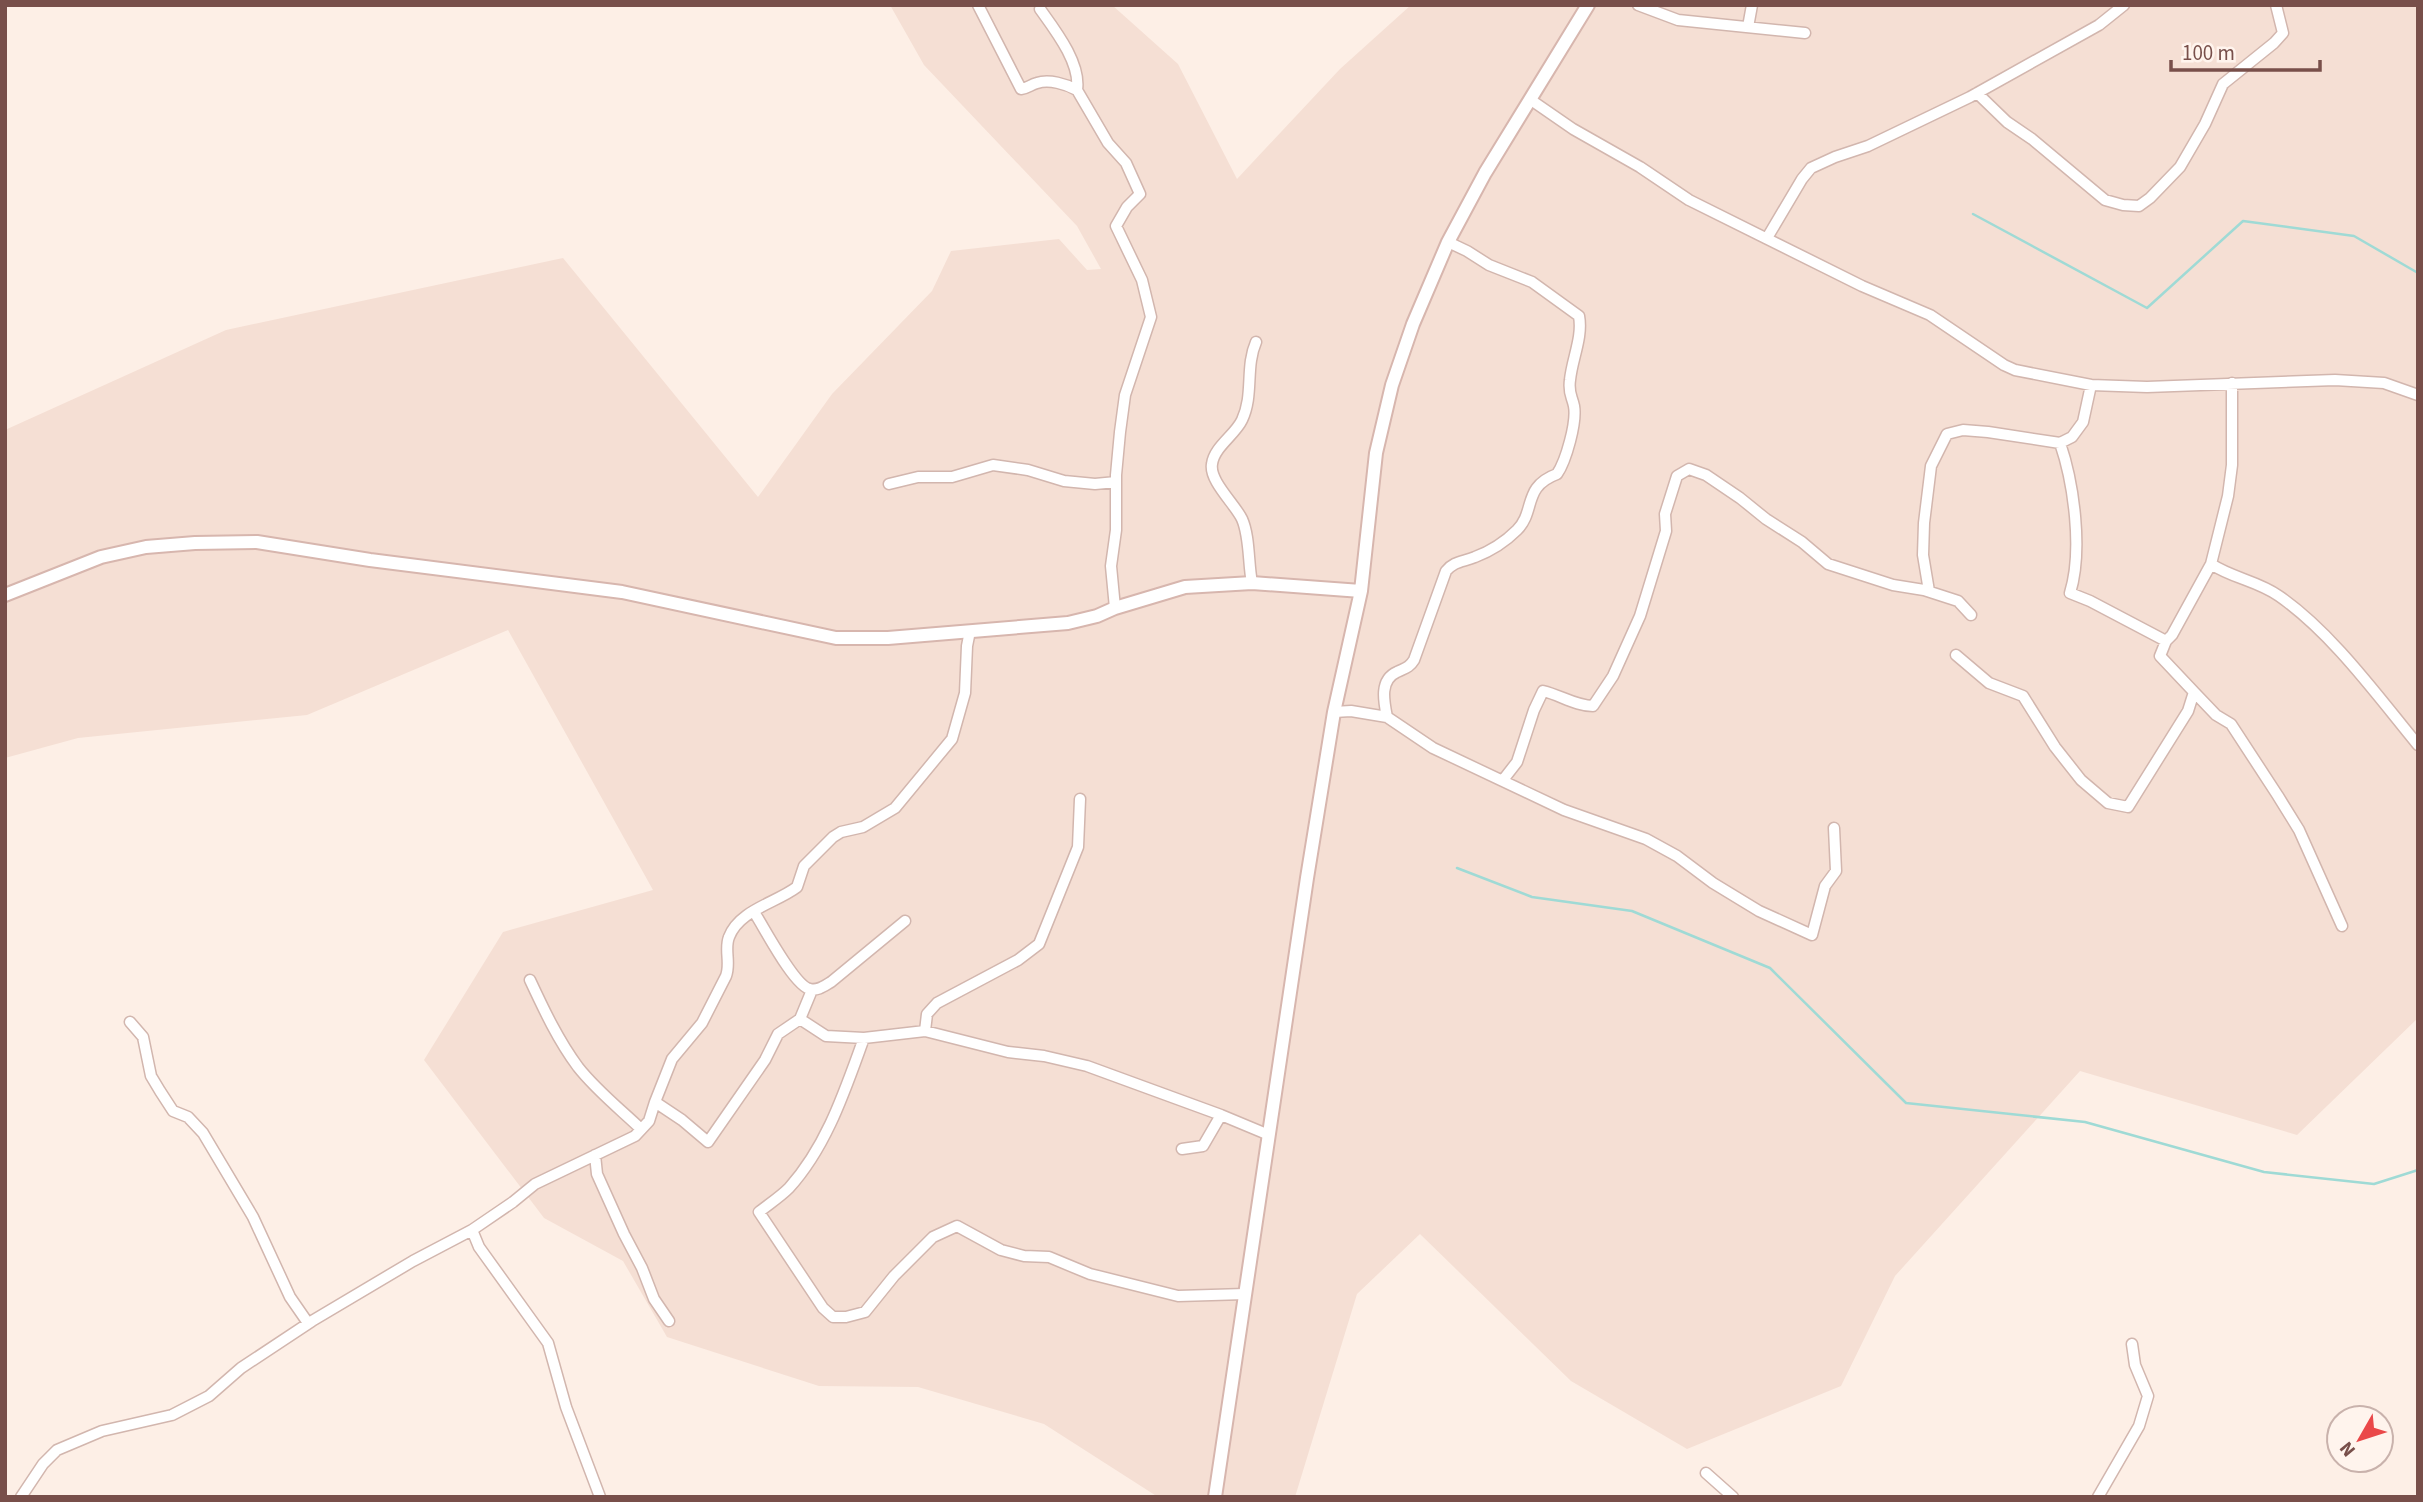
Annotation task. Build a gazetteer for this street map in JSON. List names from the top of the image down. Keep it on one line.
{"scale_bar":"100 m","north":"bottom left"}
